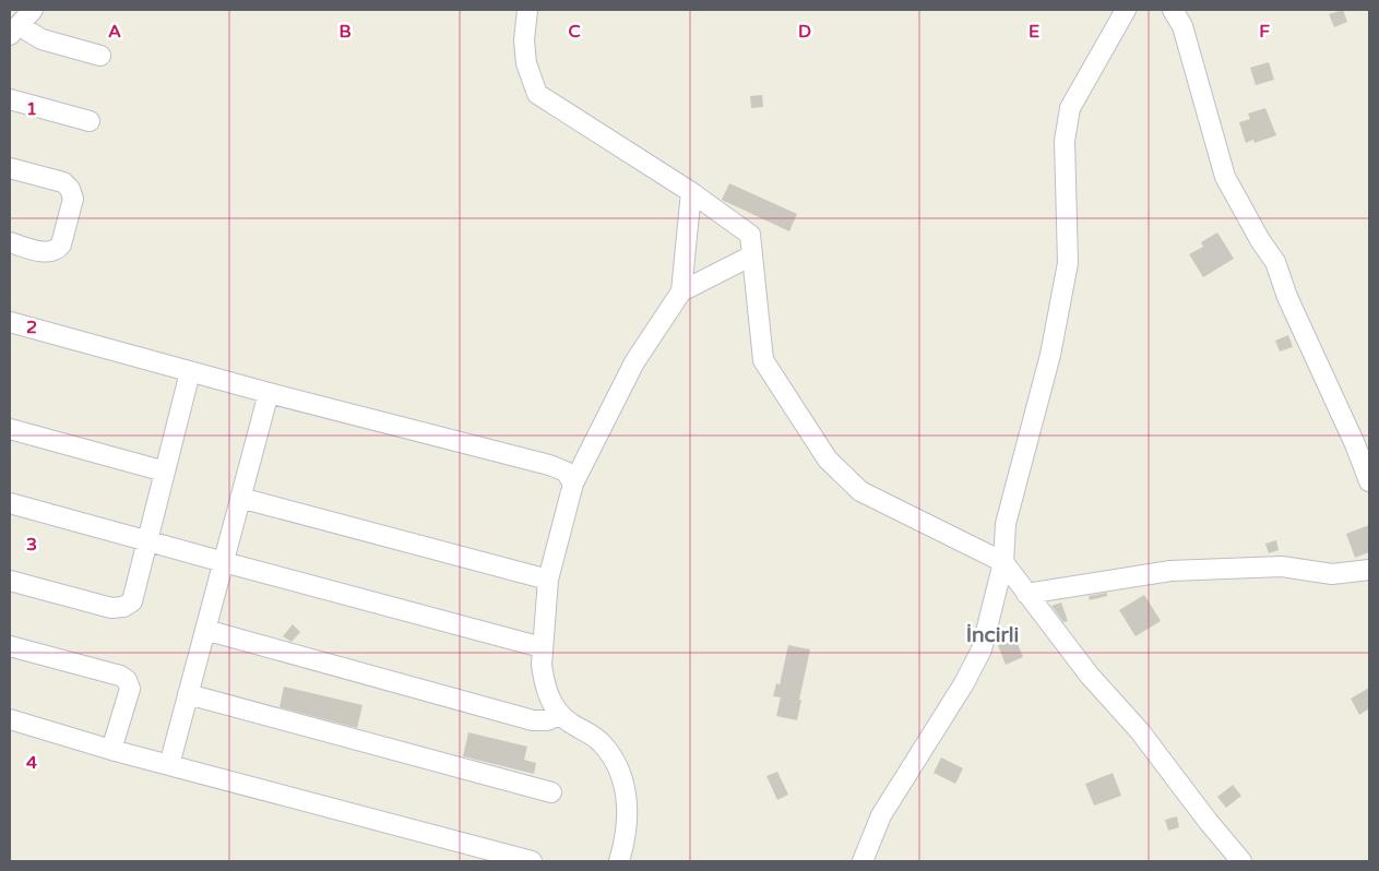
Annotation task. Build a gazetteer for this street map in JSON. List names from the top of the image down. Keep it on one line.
{"districts":["İncirli"],"grid":{"columns":["A","B","C","D","E","F"],"rows":["1","2","3","4"]}}
